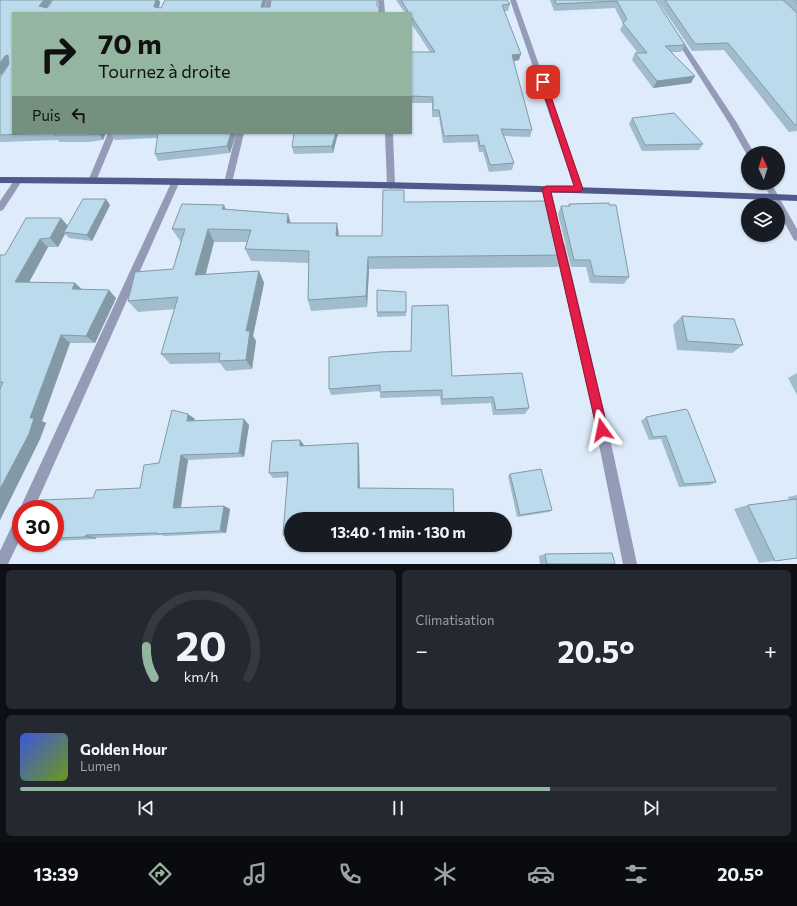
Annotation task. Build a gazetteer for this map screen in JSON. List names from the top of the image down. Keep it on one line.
{"north":"top","page":{"turn":["70 m","Tournez à droite"],"then":"Puis","limit":"30","trip":"13:40 · 1 min · 130 m","tile":"Climatisation","heat":["−","20.5°","+"],"song":["Golden Hour","Lumen"],"tabs":["13:39","20.5°"],"gauge":["20","km/h"]}}
